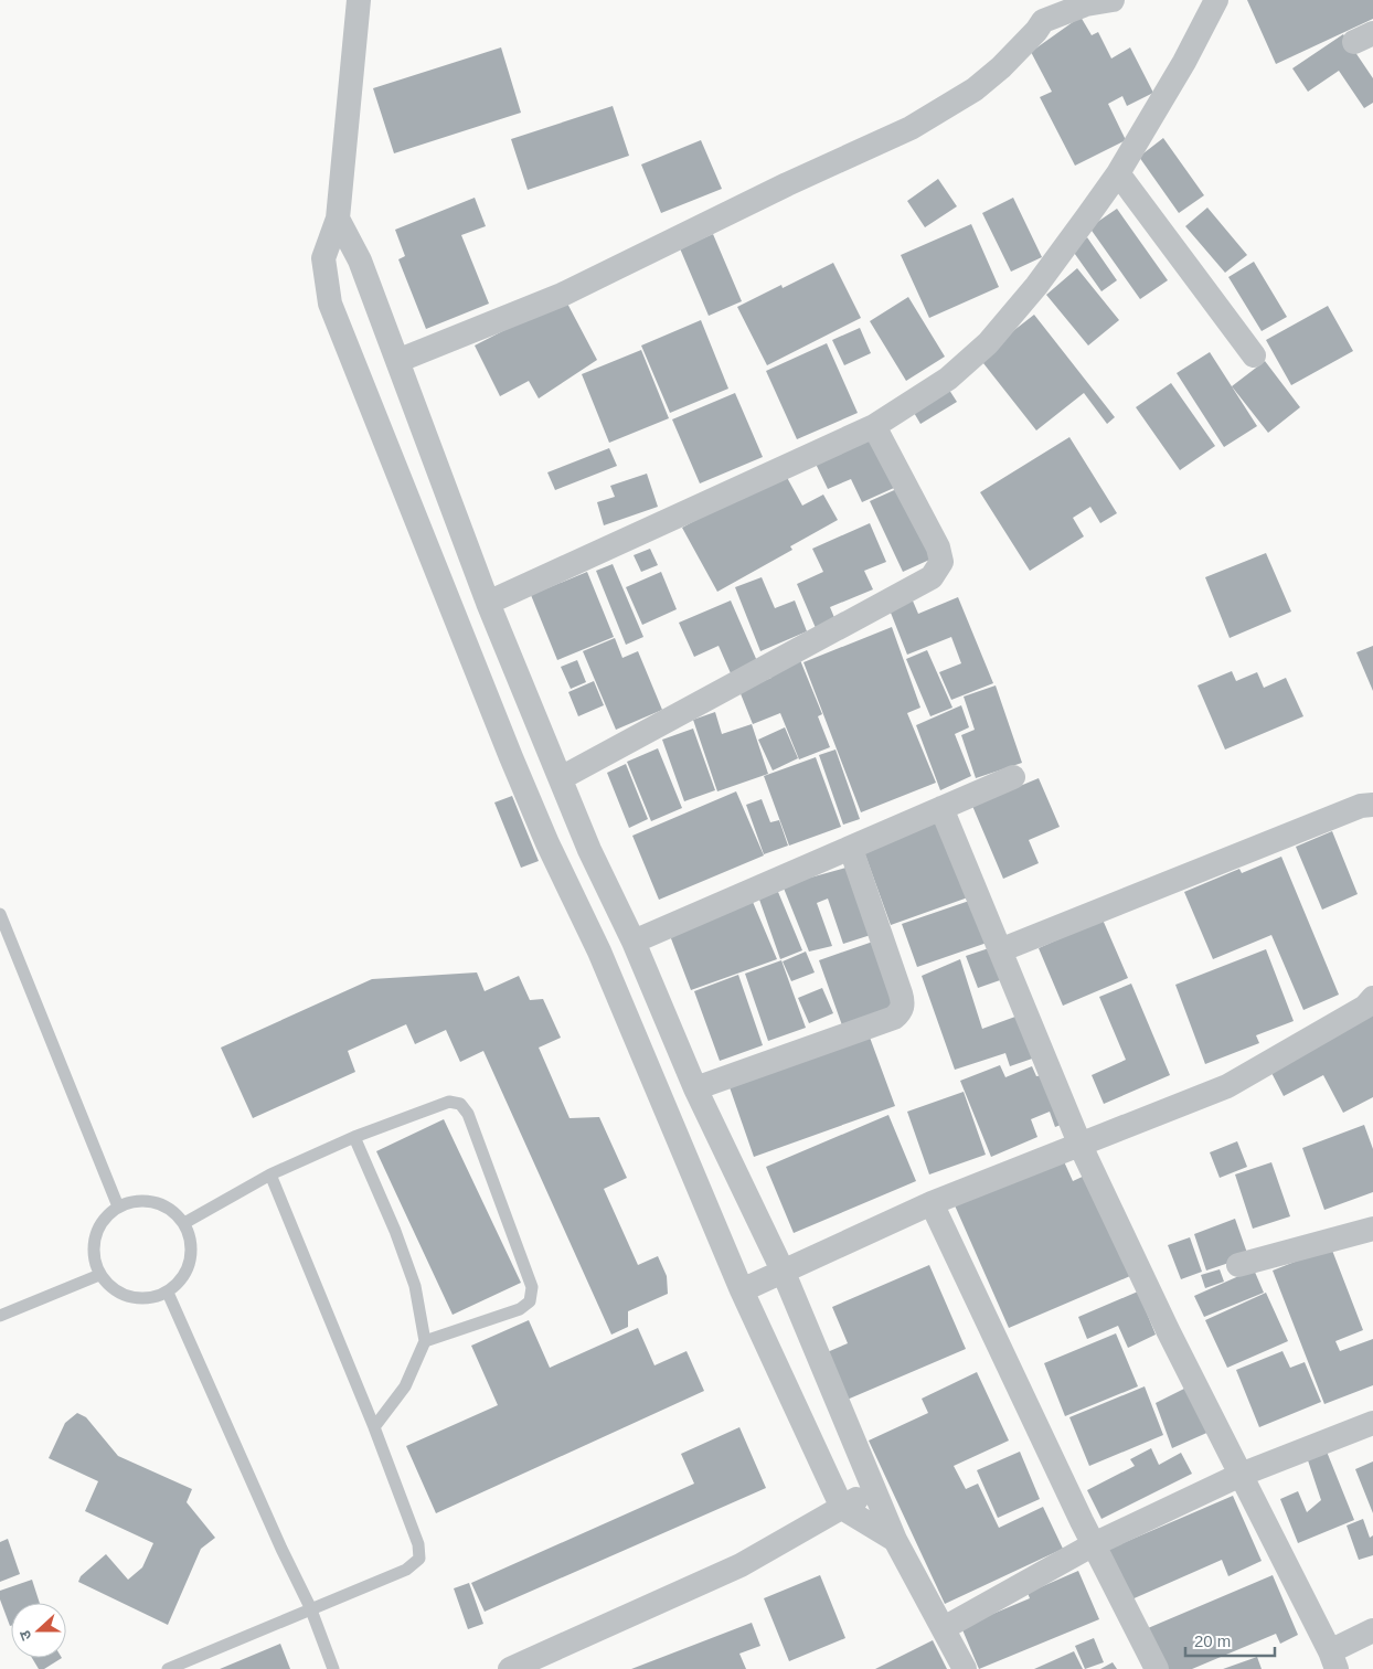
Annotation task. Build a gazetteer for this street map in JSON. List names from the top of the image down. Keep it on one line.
{"scale_bar":"20 m","north":"left"}
